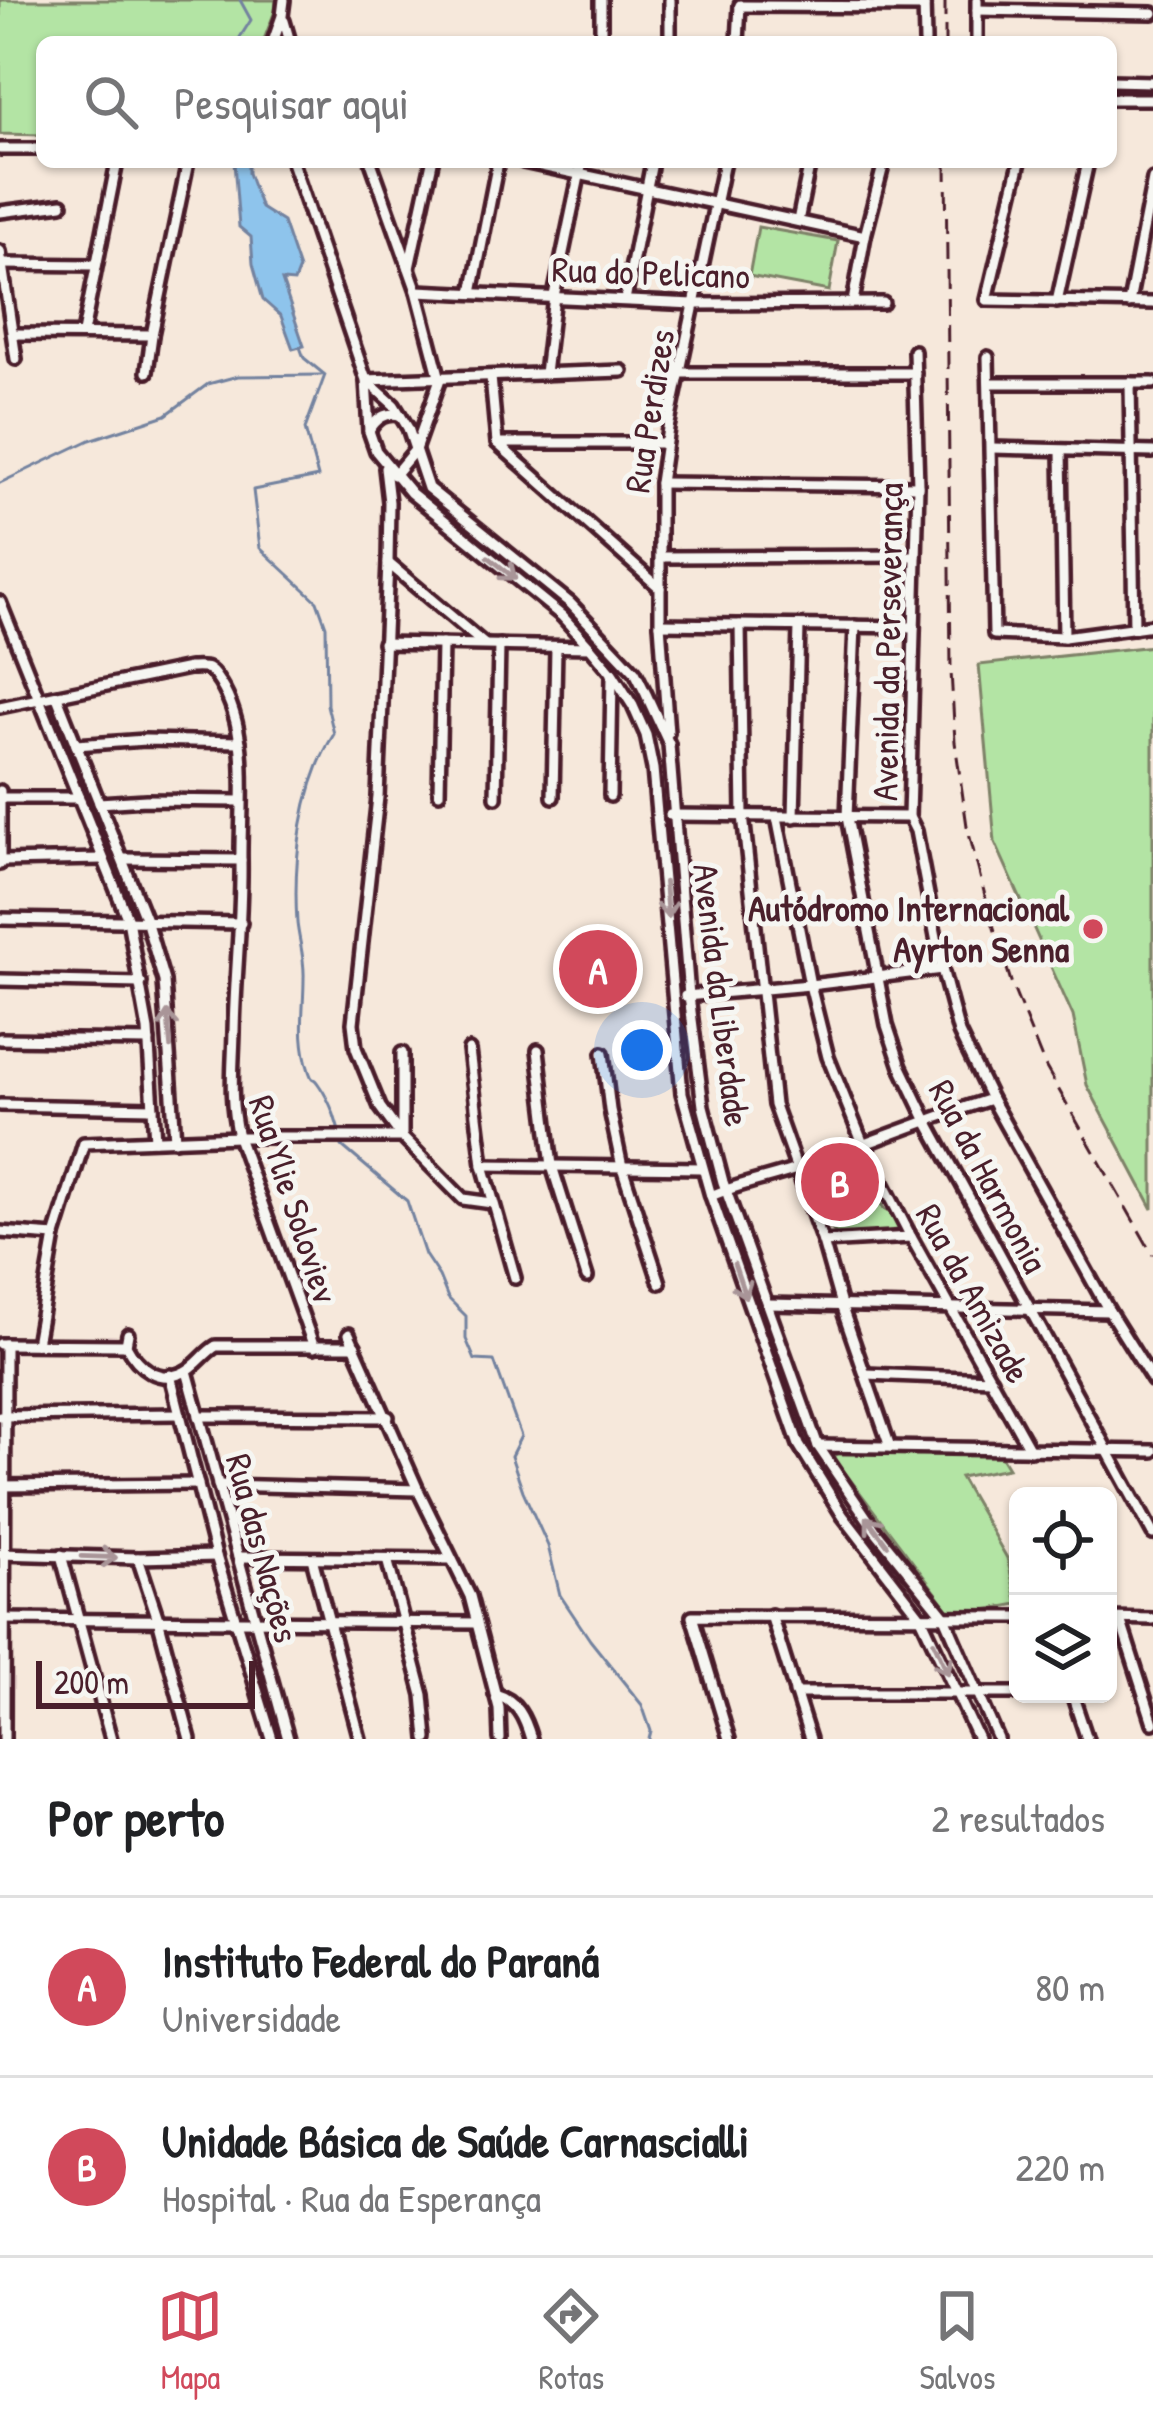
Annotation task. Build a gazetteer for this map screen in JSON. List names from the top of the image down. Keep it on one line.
{"streets":{"street":["Rua do Pelicano","Rua Perdizes","Avenida da Perseverança","Avenida da Liberdade","Rua da Harmonia","Rua Ylie Soloviev","Rua da Amizade","Rua das Nações"]},"crossings":[["Rua do Pelicano","Rua Perdizes"],["Rua Perdizes","Avenida da Liberdade"]],"places":["Autódromo Internacional Ayrton Senna"],"scale_bar":"200 m","page":{"search":"Pesquisar aqui","pins":["A","B"],"scale":"200 m","heading":["Por perto","2 resultados"],"list":[{"mark":"A","name":"Instituto Federal do Paraná","note":"Universidade","value":"80 m"},{"mark":"B","name":"Unidade Básica de Saúde Carnascialli","note":"Hospital · Rua da Esperança","value":"220 m"}],"nav":["Mapa","Rotas","Salvos"]}}
